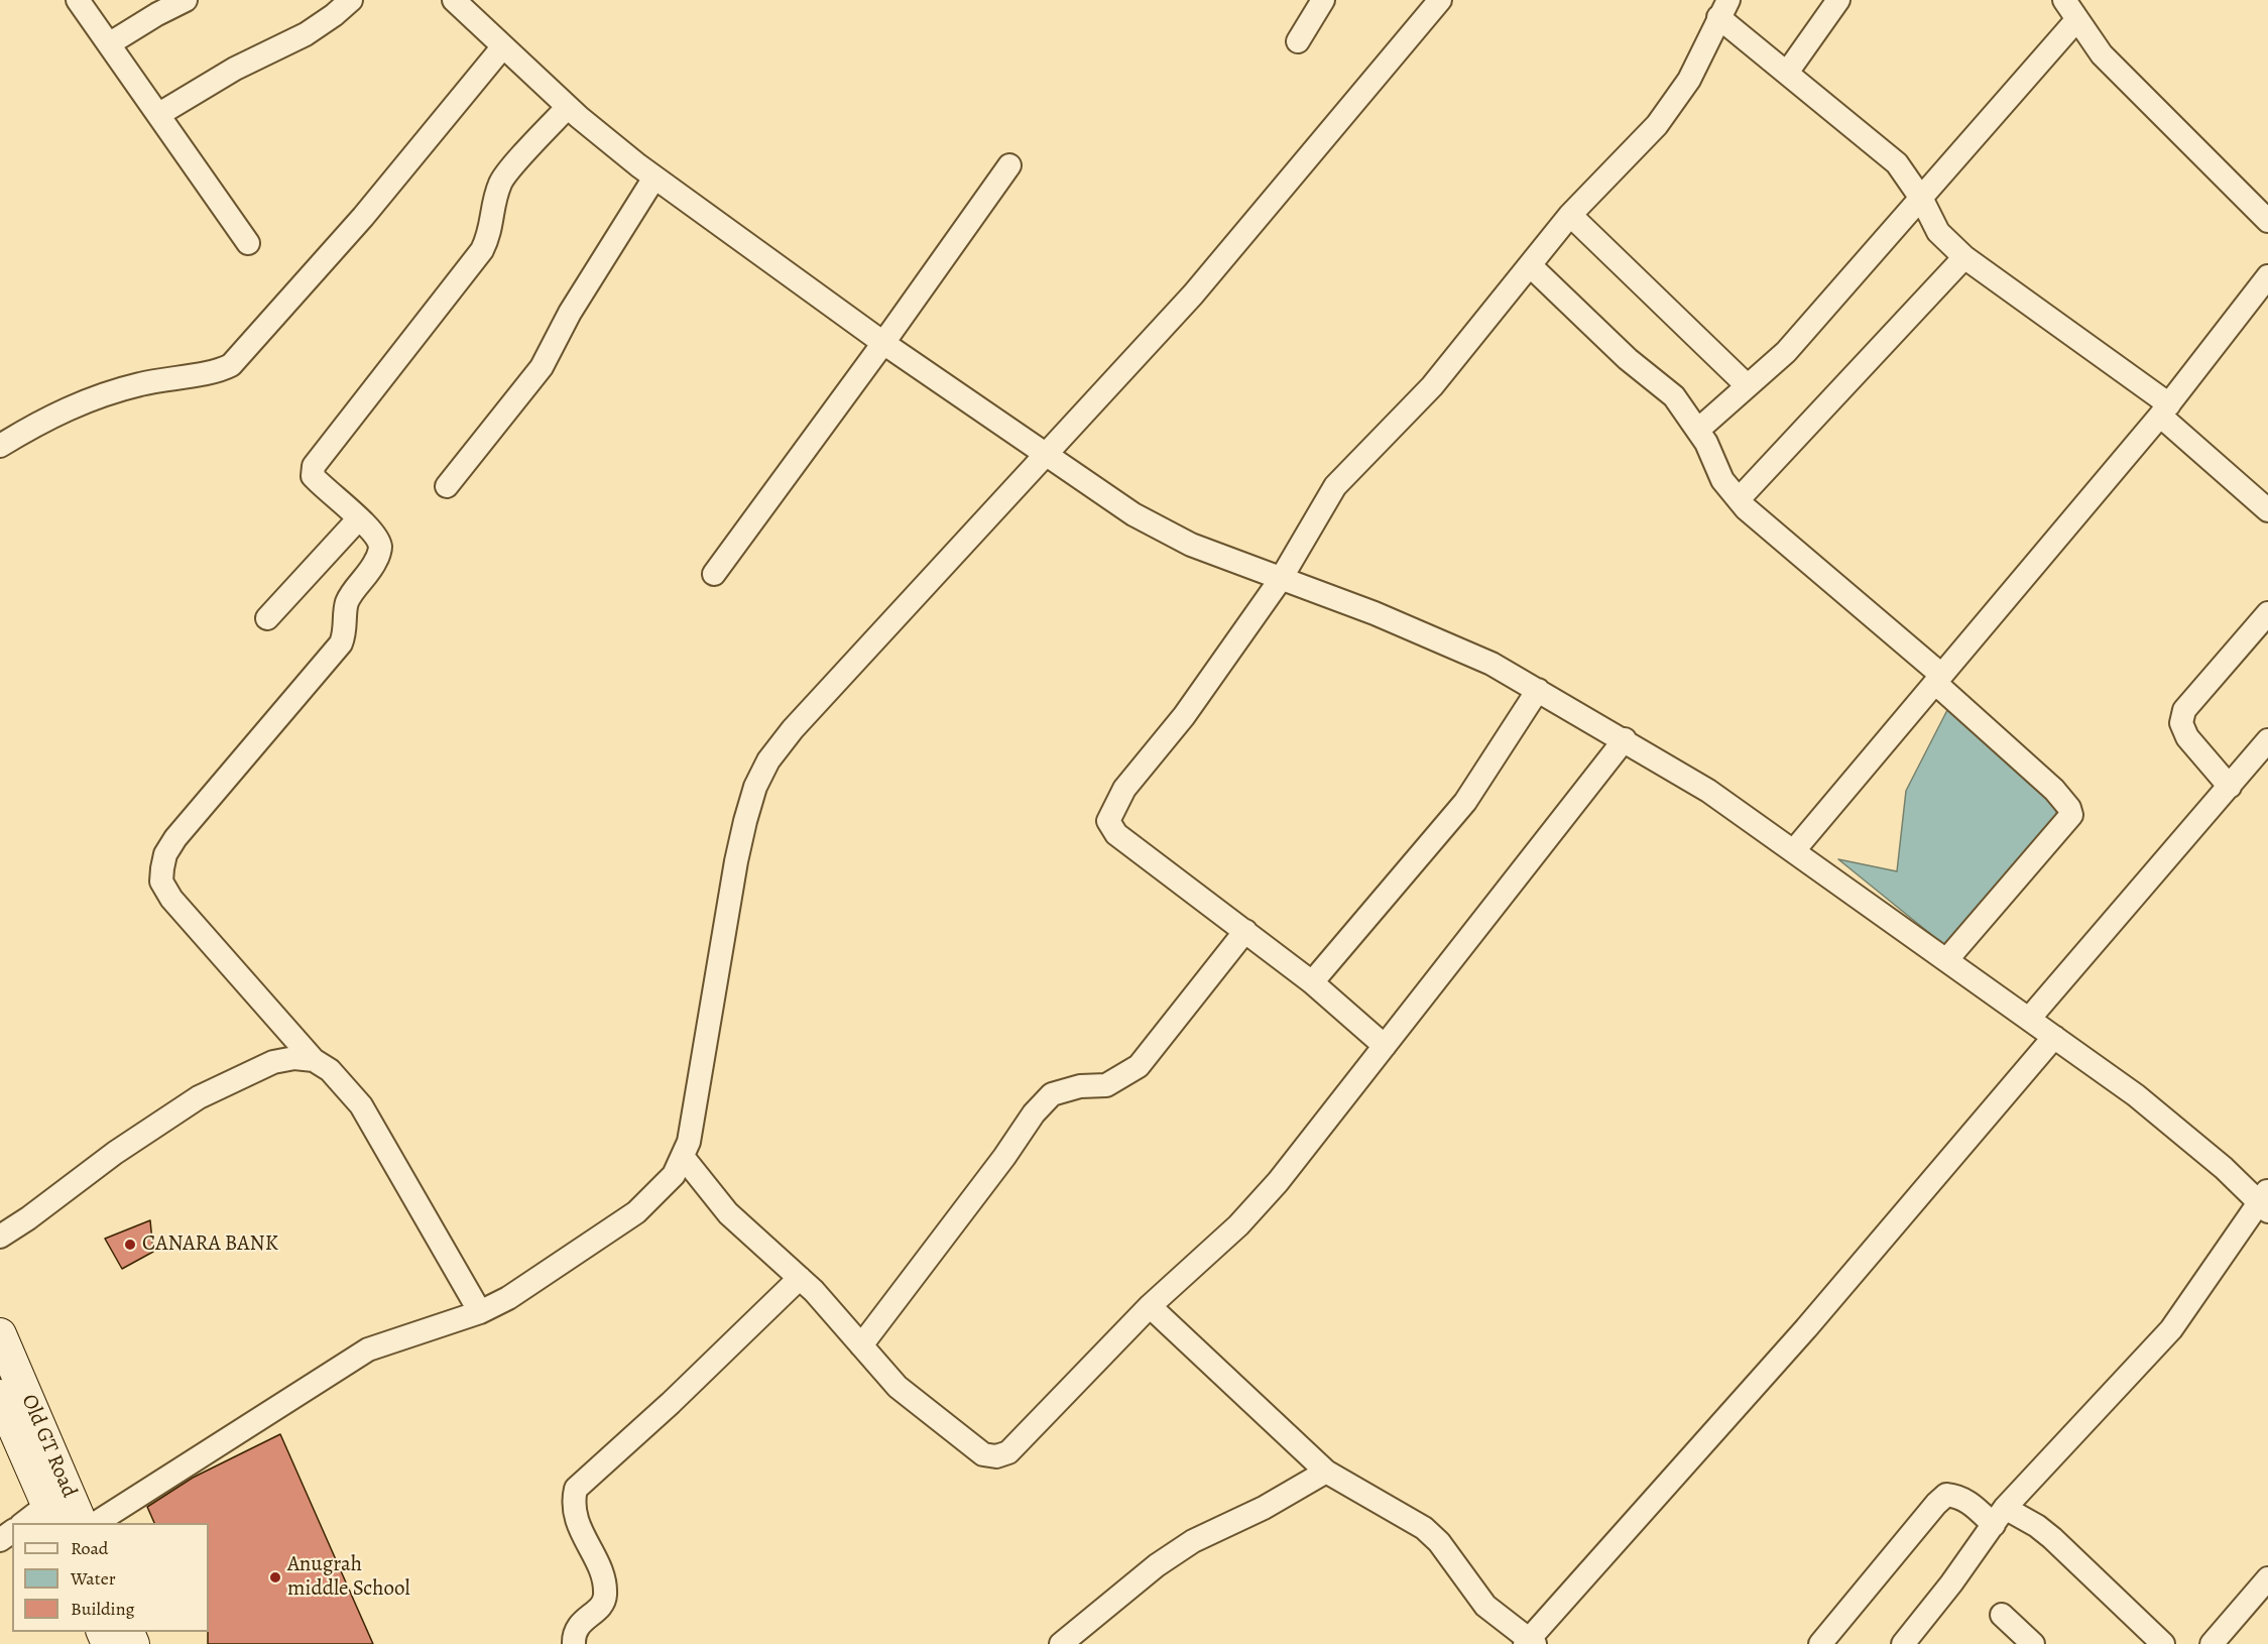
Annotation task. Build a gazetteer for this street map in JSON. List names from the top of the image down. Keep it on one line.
{"streets":{"main road":["Old GT Road"]},"places":["CANARA BANK","Anugrah middle School"],"legend":["Road","Water","Building"]}
